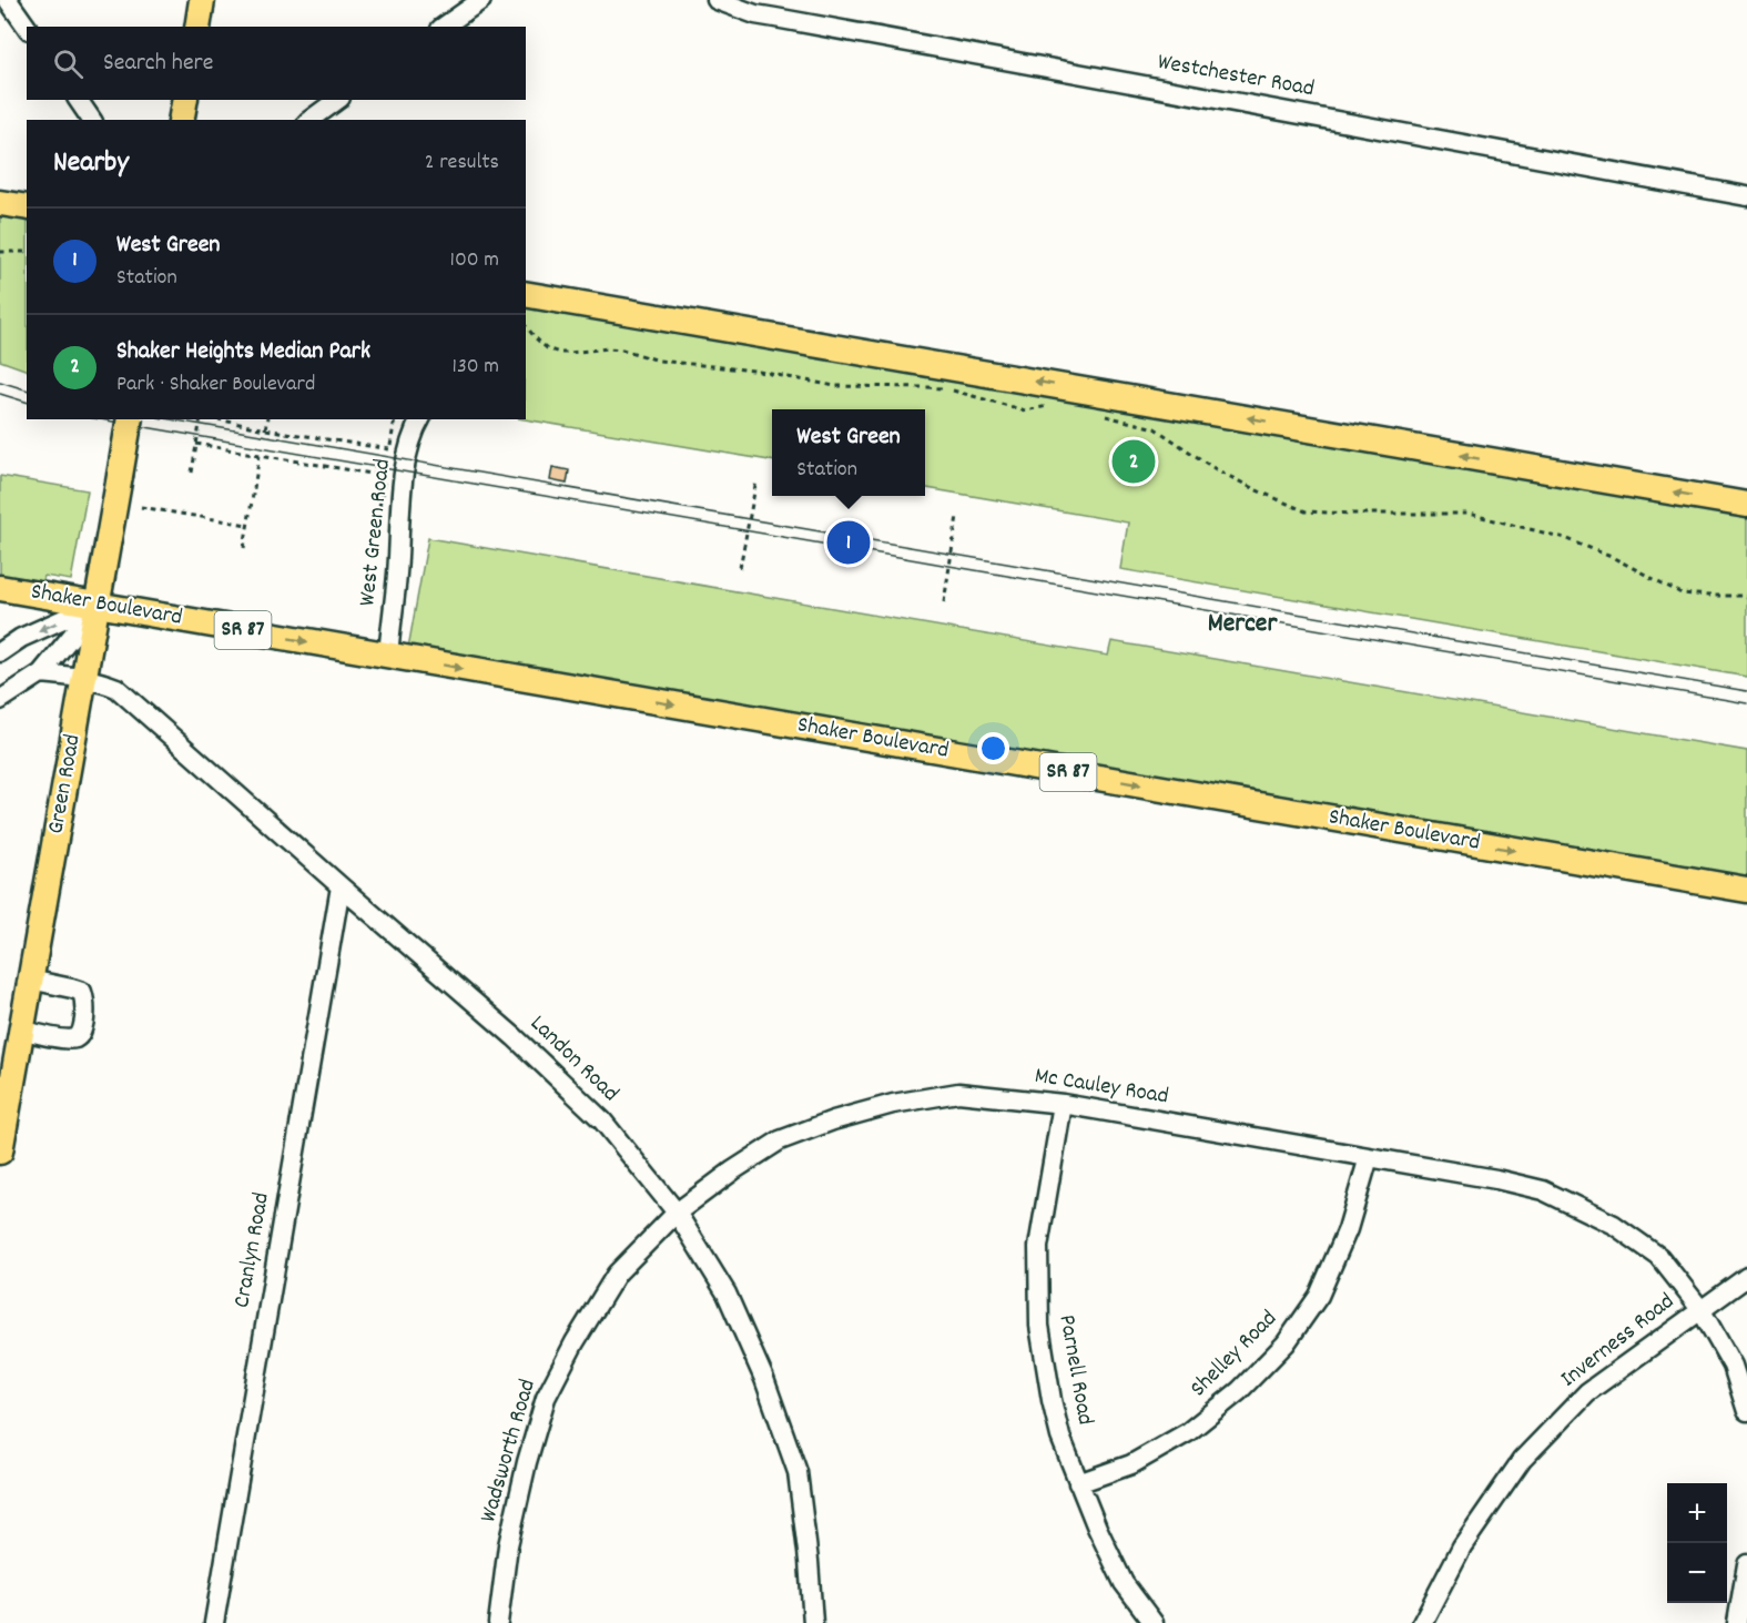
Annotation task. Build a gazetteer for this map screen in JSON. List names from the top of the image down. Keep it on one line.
{"streets":{"main road":["Shaker Boulevard","SR 87","Green Road"],"street":["Westchester Road","West Green Road","Landon Road","Mc Cauley Road","Cranlyn Road","Inverness Road","Shelley Road","Parnell Road","Wadsworth Road"]},"crossings":[["West Green Road","Shaker Boulevard"],["Shaker Boulevard","Green Road"],["Green Road","Landon Road"],["Landon Road","Mc Cauley Road"],["Landon Road","Cranlyn Road"],["Landon Road","Wadsworth Road"],["Mc Cauley Road","Inverness Road"],["Mc Cauley Road","Shelley Road"],["Mc Cauley Road","Parnell Road"],["Mc Cauley Road","Wadsworth Road"],["Shelley Road","Parnell Road"]],"one_way":["Shaker Boulevard"],"districts":["Mercer"],"page":{"search":"Search here","heading":["Nearby","2 results"],"list":[{"mark":"1","name":"West Green","note":"Station","value":"100 m"},{"mark":"2","name":"Shaker Heights Median Park","note":"Park · Shaker Boulevard","value":"130 m"}],"popup":["West Green","Station"],"pins":["2","1"],"map_buttons":["+","−"]}}
